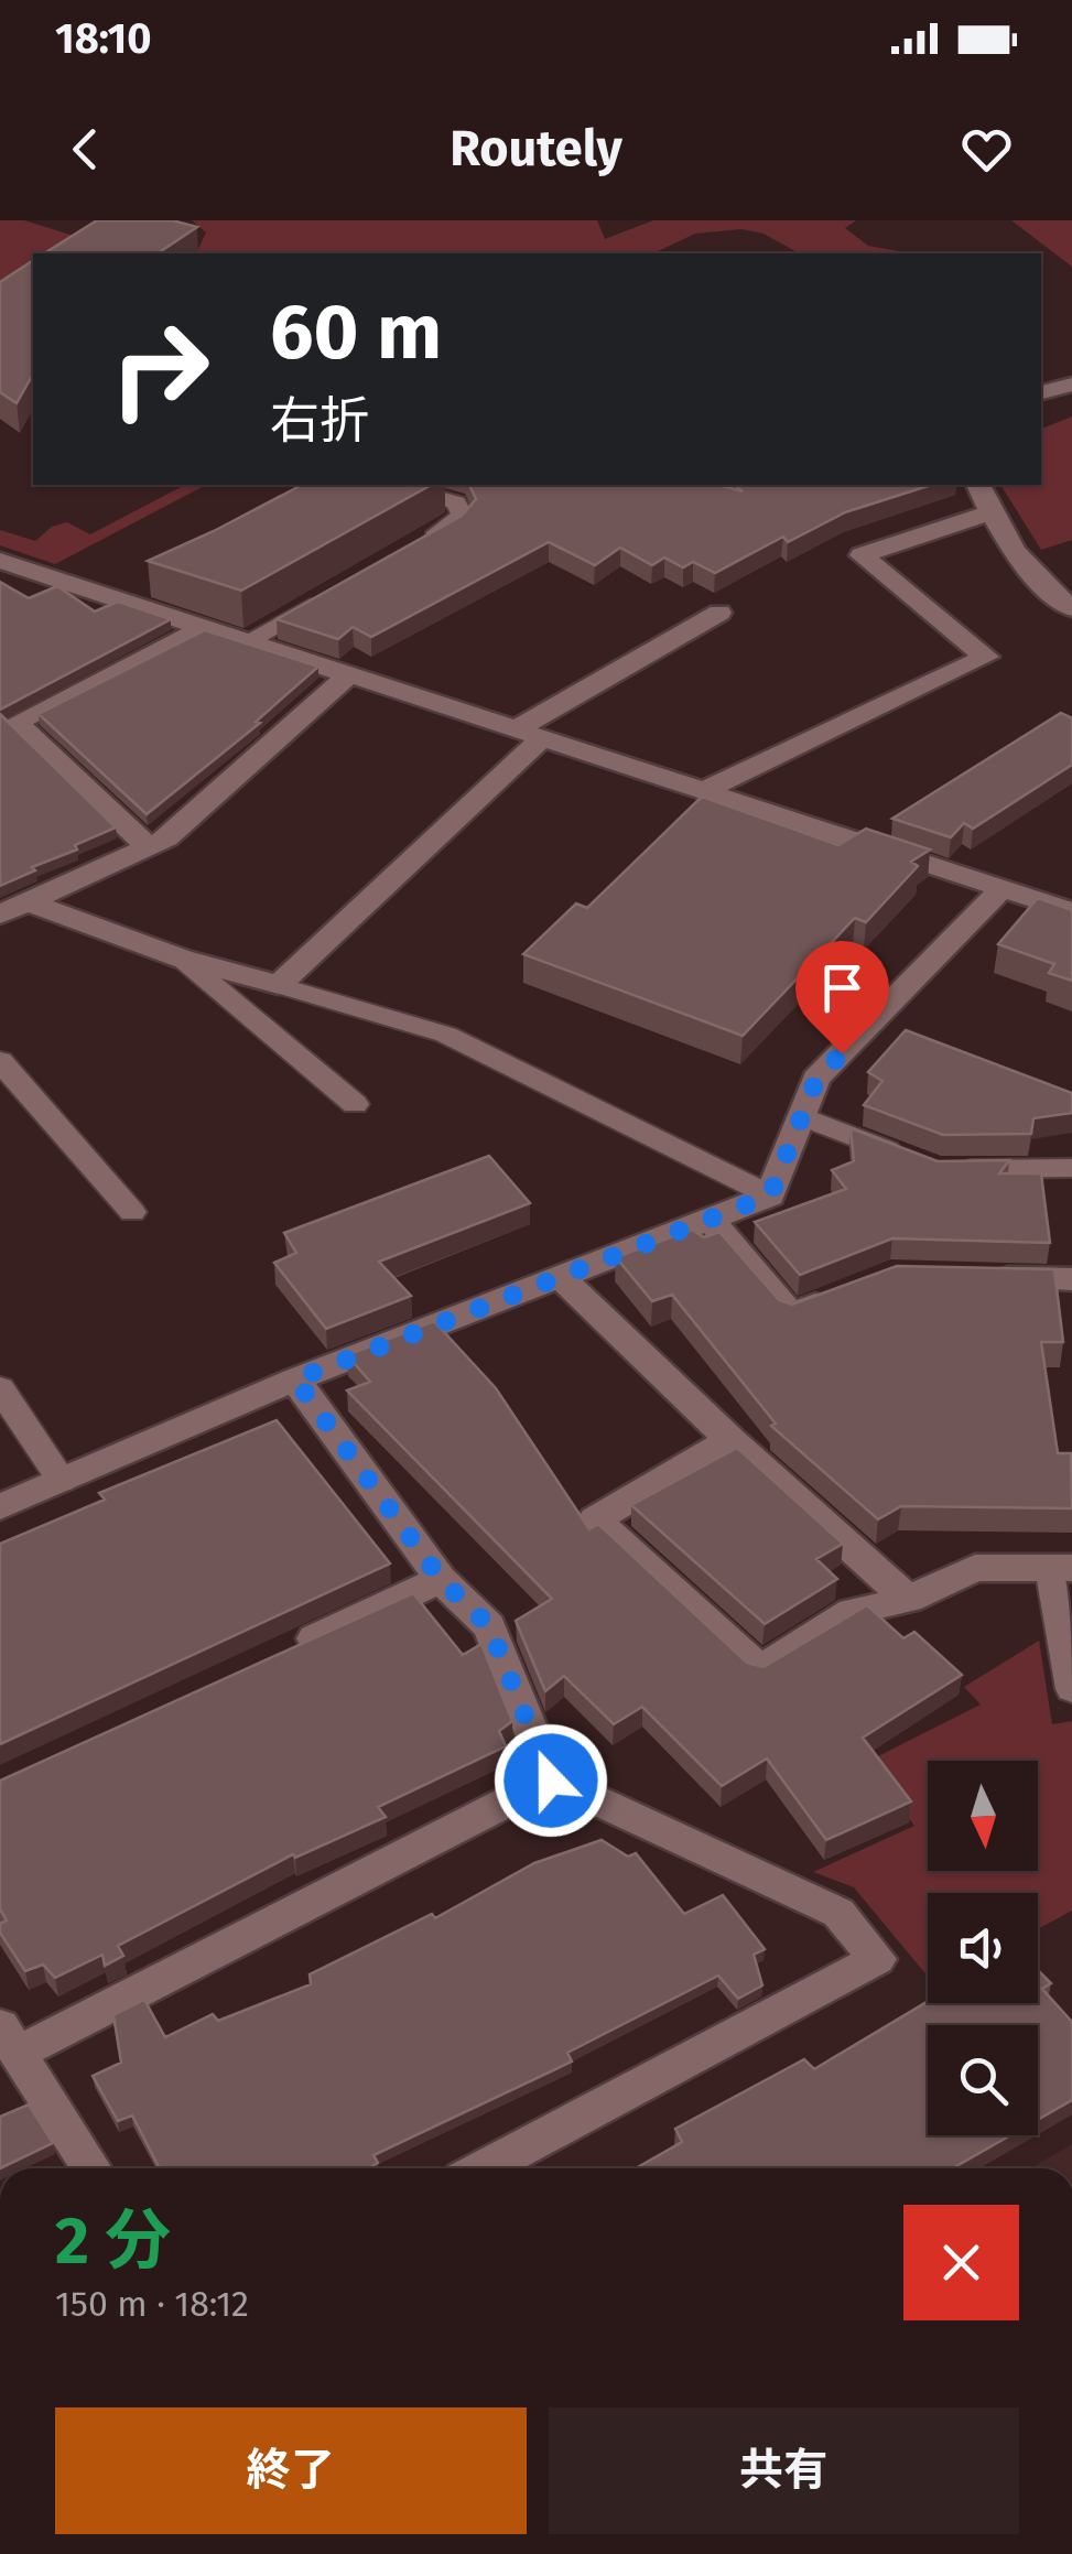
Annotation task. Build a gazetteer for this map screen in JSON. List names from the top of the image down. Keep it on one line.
{"north":"bottom","page":{"status":"18:10","header":"Routely","turn":["60 m","右折"],"heading":["2 分","150 m · 18:12"],"buttons":["終了","共有"]}}
